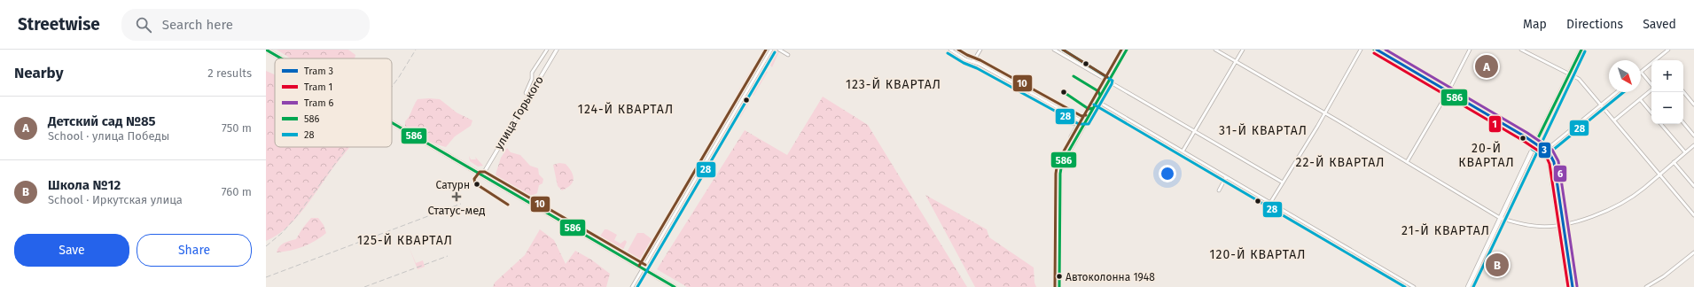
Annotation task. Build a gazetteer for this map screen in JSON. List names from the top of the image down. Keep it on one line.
{"streets":{"street":["улица Горького"]},"districts":["123-Й КВАРТАЛ","124-Й КВАРТАЛ","31-Й КВАРТАЛ","20-Й КВАРТАЛ","22-Й КВАРТАЛ","21-Й КВАРТАЛ","125-Й КВАРТАЛ","120-Й КВАРТАЛ"],"places":{"other":["Сатурн","Автоколонна 1948"],"health":["Статус-мед"]},"lines":["tram line 3","tram line 6","transit line 586","transit line 28","transit line 10","tram line 1"],"legend":["Tram 3","Tram 1","Tram 6","586","28"],"north":"bottom right","page":{"header":"Streetwise","search":"Search here","nav":["Map","Directions","Saved"],"heading":["Nearby","2 results"],"pins":["A","B"],"map_buttons":["+","−"],"list":[{"mark":"A","name":"Детский сад №85","note":"School · улица Победы","value":"750 m"},{"mark":"B","name":"Школа №12","note":"School · Иркутская улица","value":"760 m"}],"buttons":["Save","Share"]}}
